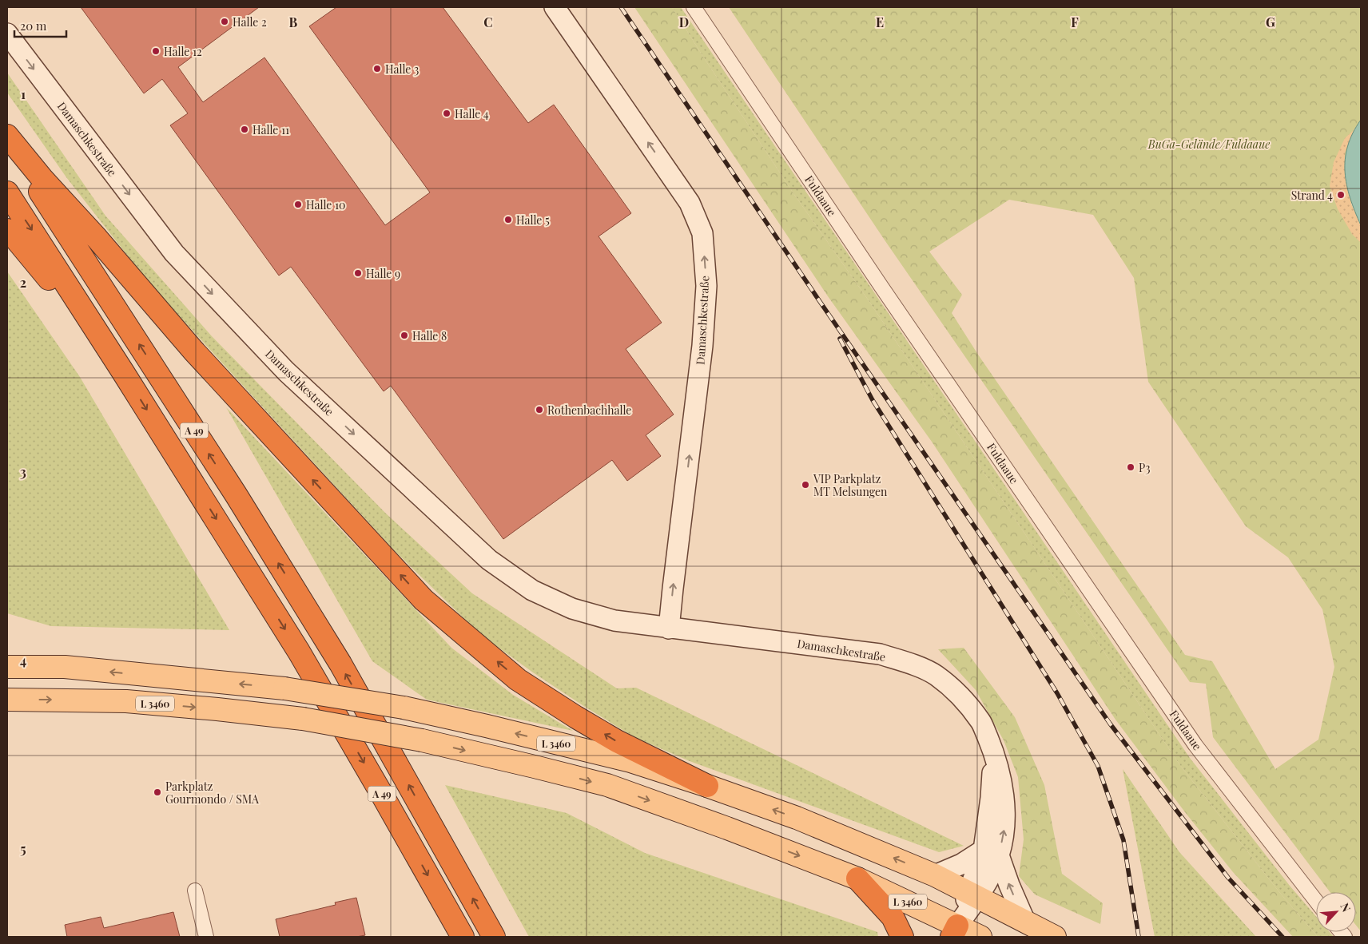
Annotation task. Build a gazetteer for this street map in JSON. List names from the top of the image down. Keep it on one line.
{"streets":{"highway":["A 49"],"main road":["L 3460"],"street":["Damaschkestraße","Fuldaaue"]},"crossings":[["Damaschkestraße","L 3460"]],"parks":["BuGa-Gelände/Fuldaaue"],"places":["Halle 2","Halle 12","Halle 3","Halle 4","Halle 11","Strand 4","Halle 10","Halle 5","Halle 9","Halle 8","Rothenbachhalle","P3","VIP Parkplatz MT Melsungen","Parkplatz Gourmondo / SMA"],"scale_bar":"20 m","north":"top right","grid":{"columns":["B","C","D","E","F","G"],"rows":["1","2","3","4","5"]}}
